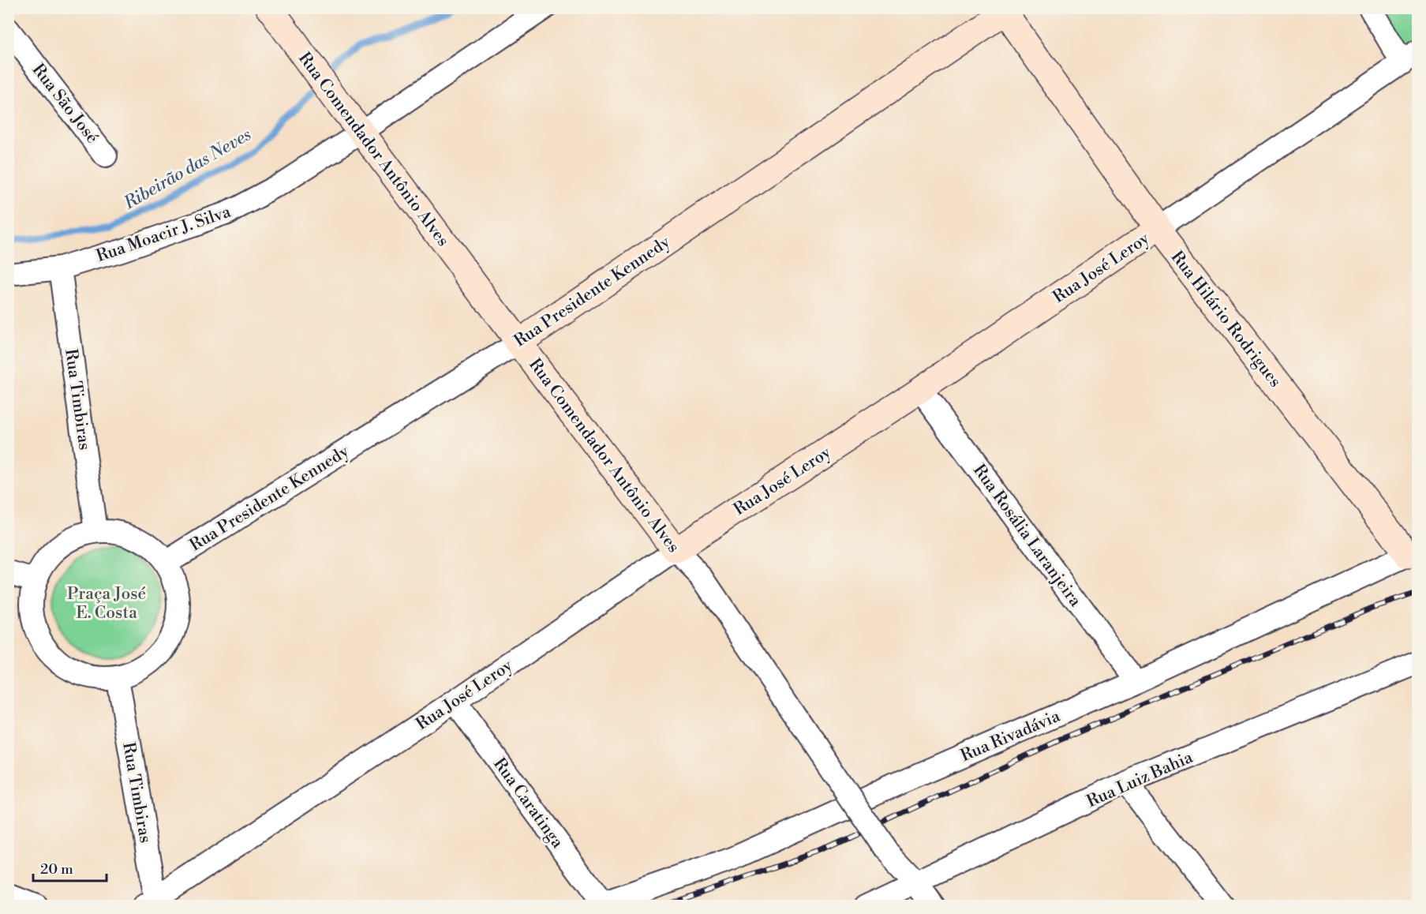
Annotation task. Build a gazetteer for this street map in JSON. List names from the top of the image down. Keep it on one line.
{"streets":{"main road":["Rua Comendador Antônio Alves","Rua José Leroy","Rua Presidente Kennedy","Rua Hilário Rodrigues"],"street":["Rua São José","Rua Moacir J. Silva","Rua Timbiras","Rua Rosália Laranjeira","Rua Rivadávia","Rua Luiz Bahia","Rua Caratinga"]},"crossings":[["Rua Comendador Antônio Alves","Rua Moacir J. Silva"],["Rua Comendador Antônio Alves","Rua José Leroy"],["Rua Comendador Antônio Alves","Rua Presidente Kennedy"],["Rua Comendador Antônio Alves","Rua Luiz Bahia"],["Rua Moacir J. Silva","Rua Timbiras"],["Rua José Leroy","Rua Hilário Rodrigues"],["Rua José Leroy","Rua Timbiras"],["Rua José Leroy","Rua Rosália Laranjeira"],["Rua José Leroy","Rua Caratinga"],["Rua Presidente Kennedy","Rua Hilário Rodrigues"],["Rua Presidente Kennedy","Rua Timbiras"],["Rua Hilário Rodrigues","Rua Rivadávia"],["Rua Rosália Laranjeira","Rua Rivadávia"],["Rua Rivadávia","Rua Caratinga"]],"water":["Ribeirão das Neves"],"parks":["Praça José E. Costa"],"scale_bar":"20 m"}
